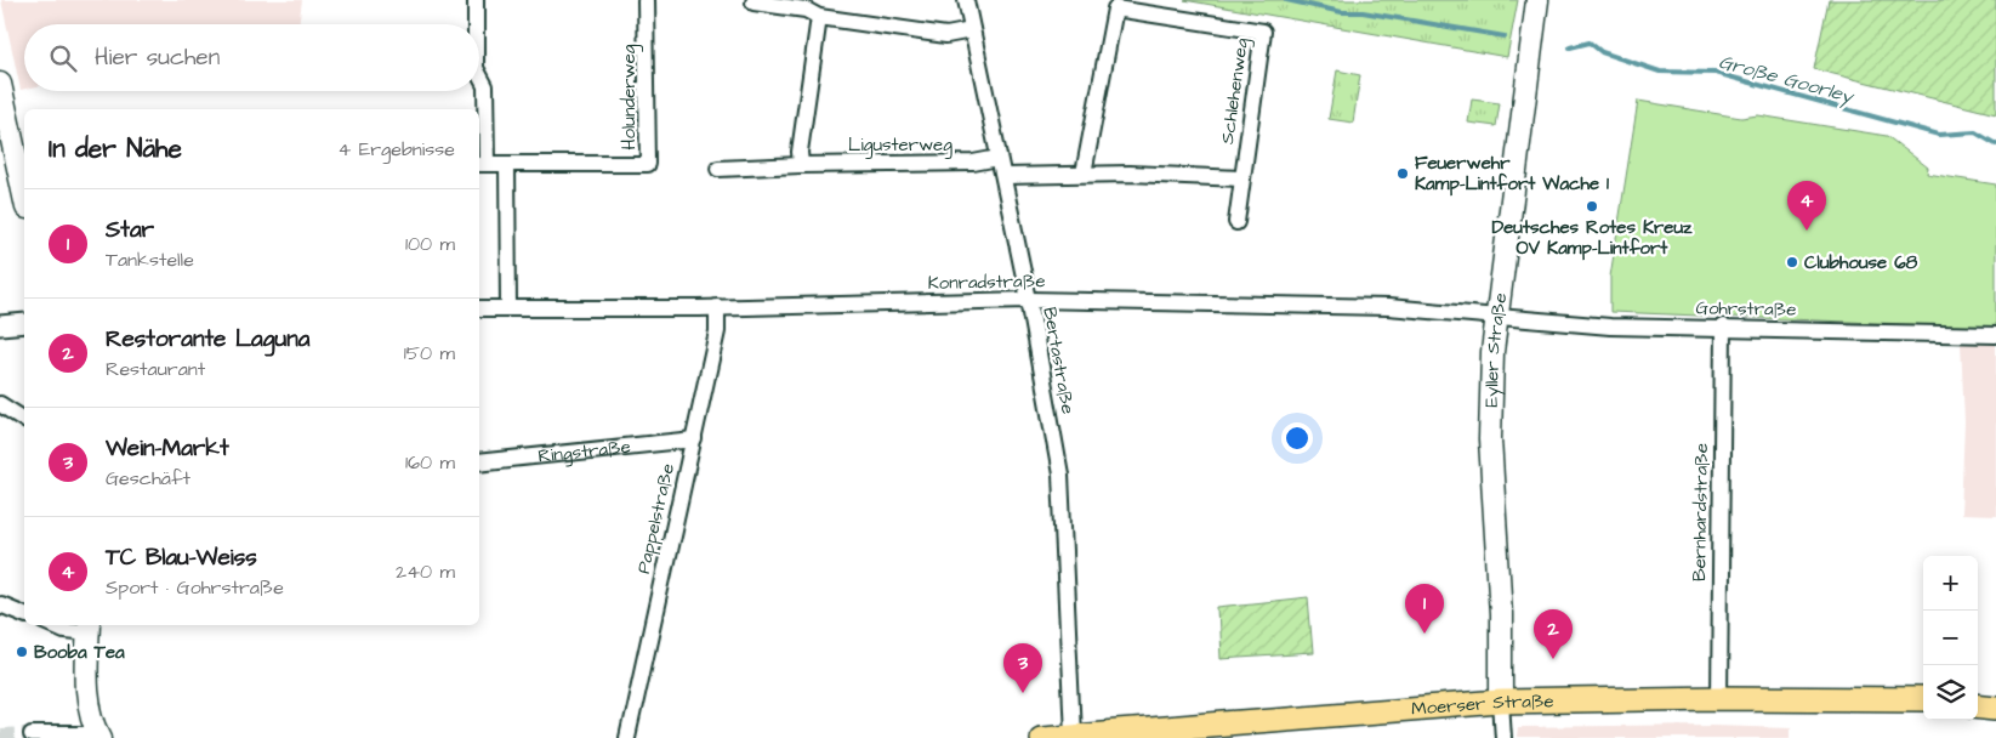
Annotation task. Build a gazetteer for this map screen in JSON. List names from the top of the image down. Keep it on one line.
{"streets":{"main road":["Eyller Straße","Moerser Straße"],"street":["Schlehenweg","Holunderweg","Ligusterweg","Konradstraße","Gohrstraße","Bertastraße","Ringstraße","Bernhardstraße","Pappelstraße"]},"crossings":[["Ligusterweg","Bertastraße"],["Konradstraße","Gohrstraße"],["Konradstraße","Eyller Straße"],["Konradstraße","Bertastraße"],["Konradstraße","Pappelstraße"],["Gohrstraße","Eyller Straße"],["Gohrstraße","Bernhardstraße"],["Eyller Straße","Moerser Straße"],["Bertastraße","Moerser Straße"],["Ringstraße","Pappelstraße"],["Bernhardstraße","Moerser Straße"]],"water":["Große Goorley"],"places":["Feuerwehr Kamp-Lintfort Wache 1","Deutsches Rotes Kreuz OV Kamp-Lintfort","Clubhouse 68","Booba Tea"],"page":{"search":"Hier suchen","heading":["In der Nähe","4 Ergebnisse"],"pins":["4","1","2","3"],"list":[{"mark":"1","name":"Star","note":"Tankstelle","value":"100 m"},{"mark":"2","name":"Restorante Laguna","note":"Restaurant","value":"150 m"},{"mark":"3","name":"Wein-Markt","note":"Geschäft","value":"160 m"},{"mark":"4","name":"TC Blau-Weiss","note":"Sport · Gohrstraße","value":"240 m"}],"map_buttons":["+","−"]}}
